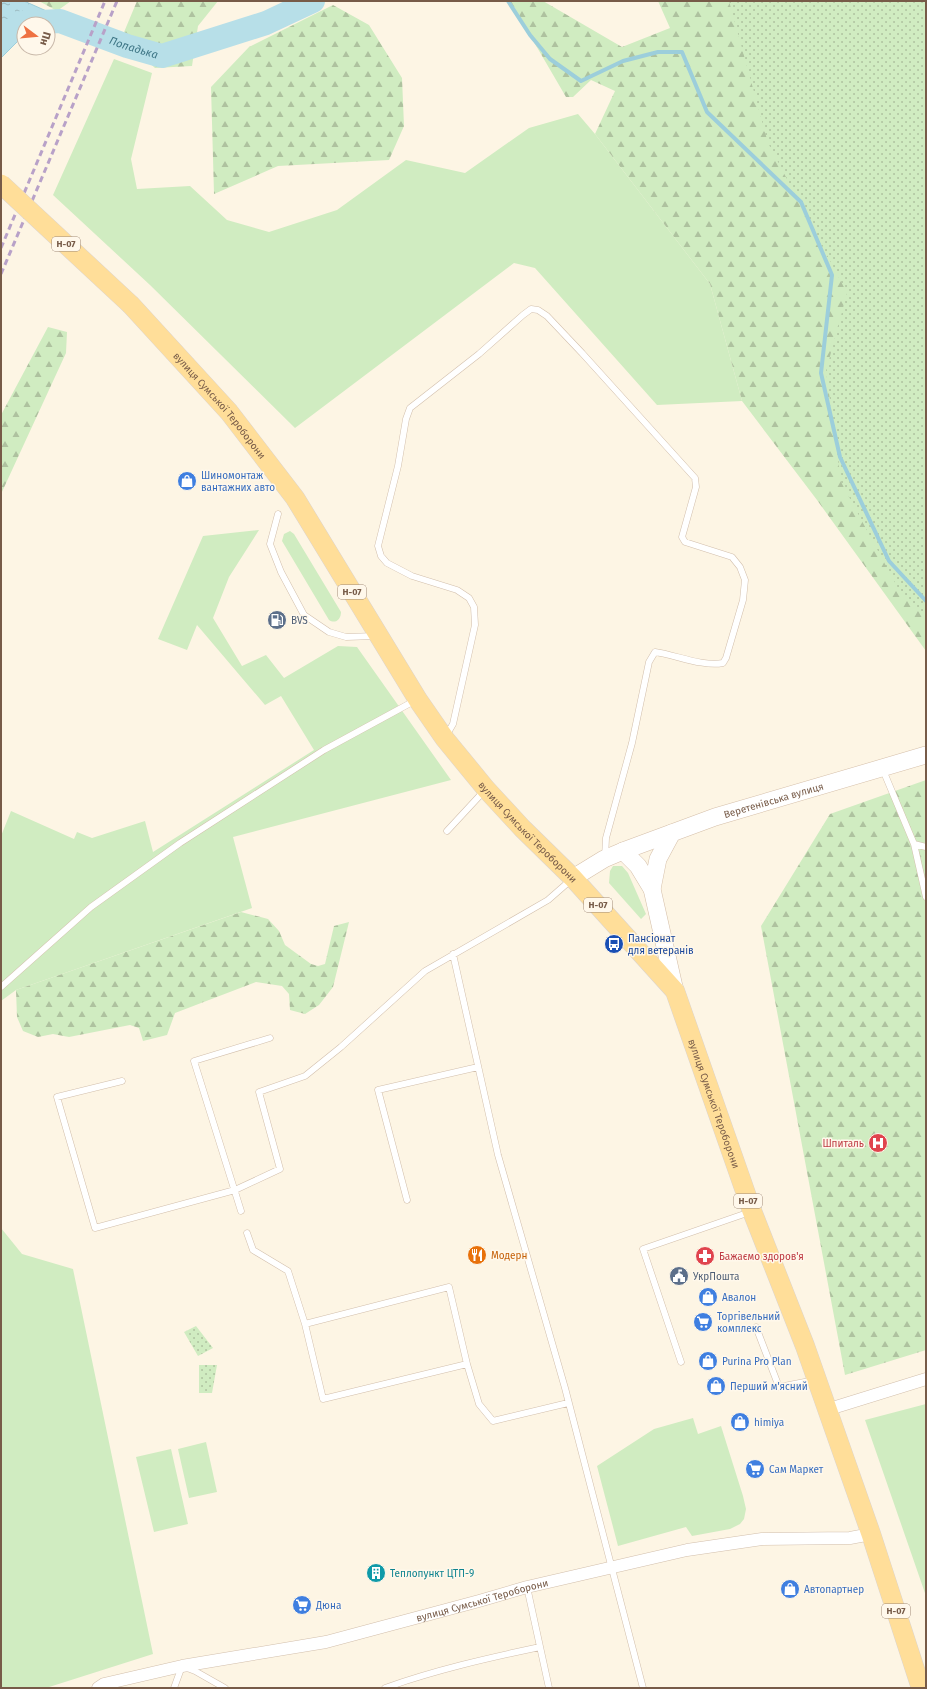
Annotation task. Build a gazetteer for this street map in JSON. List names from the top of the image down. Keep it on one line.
{"streets":{"main road":["Н-07","вулиця Сумської Тероборони"],"street":["Веретенівська вулиця"]},"crossings":[["вулиця Сумської Тероборони","Веретенівська вулиця"]],"water":["Попадька"],"places":{"shop":["Шиномонтаж вантажних авто","Авалон","Purina Pro Plan","Перший м'ясний","himiya","Автопартнер"],"fuel station":["BVS"],"bus stop":["Пансіонат для ветеранів"],"hospital":["Шпиталь"],"restaurant":["Модерн"],"pharmacy":["Бажаємо здоров'я"],"public building":["УкрПошта"],"supermarket":["Торгівельний комплекс","Сам Маркет","Дюна"],"building":["Теплопункт ЦТП-9"]},"north":"right"}
